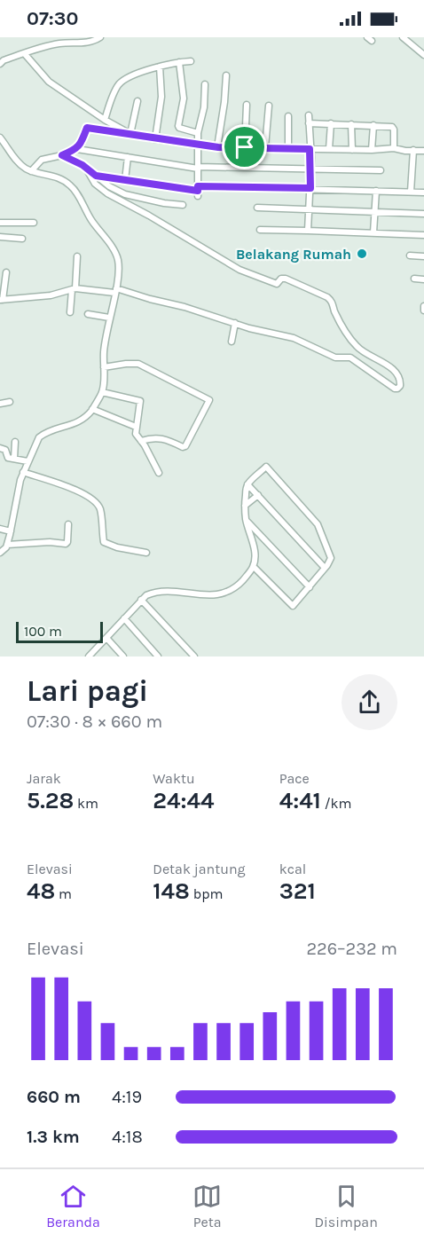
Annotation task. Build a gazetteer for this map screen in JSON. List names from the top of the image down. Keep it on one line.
{"places":["Belakang Rumah"],"scale_bar":"100 m","page":{"status":"07:30","scale":"100 m","heading":["Lari pagi","07:30 · 8 × 660 m"],"stats":[["Jarak","5.28 km"],["Waktu","24:44"],["Pace","4:41 /km"],["Elevasi","48 m"],["Detak jantung","148 bpm"],["kcal","321"]],"chart":["Elevasi","226–232 m"],"list":[{"name":"660 m","note":"4:19"},{"name":"1.3 km","note":"4:18"}],"tabs":["Beranda","Peta","Disimpan"]}}
